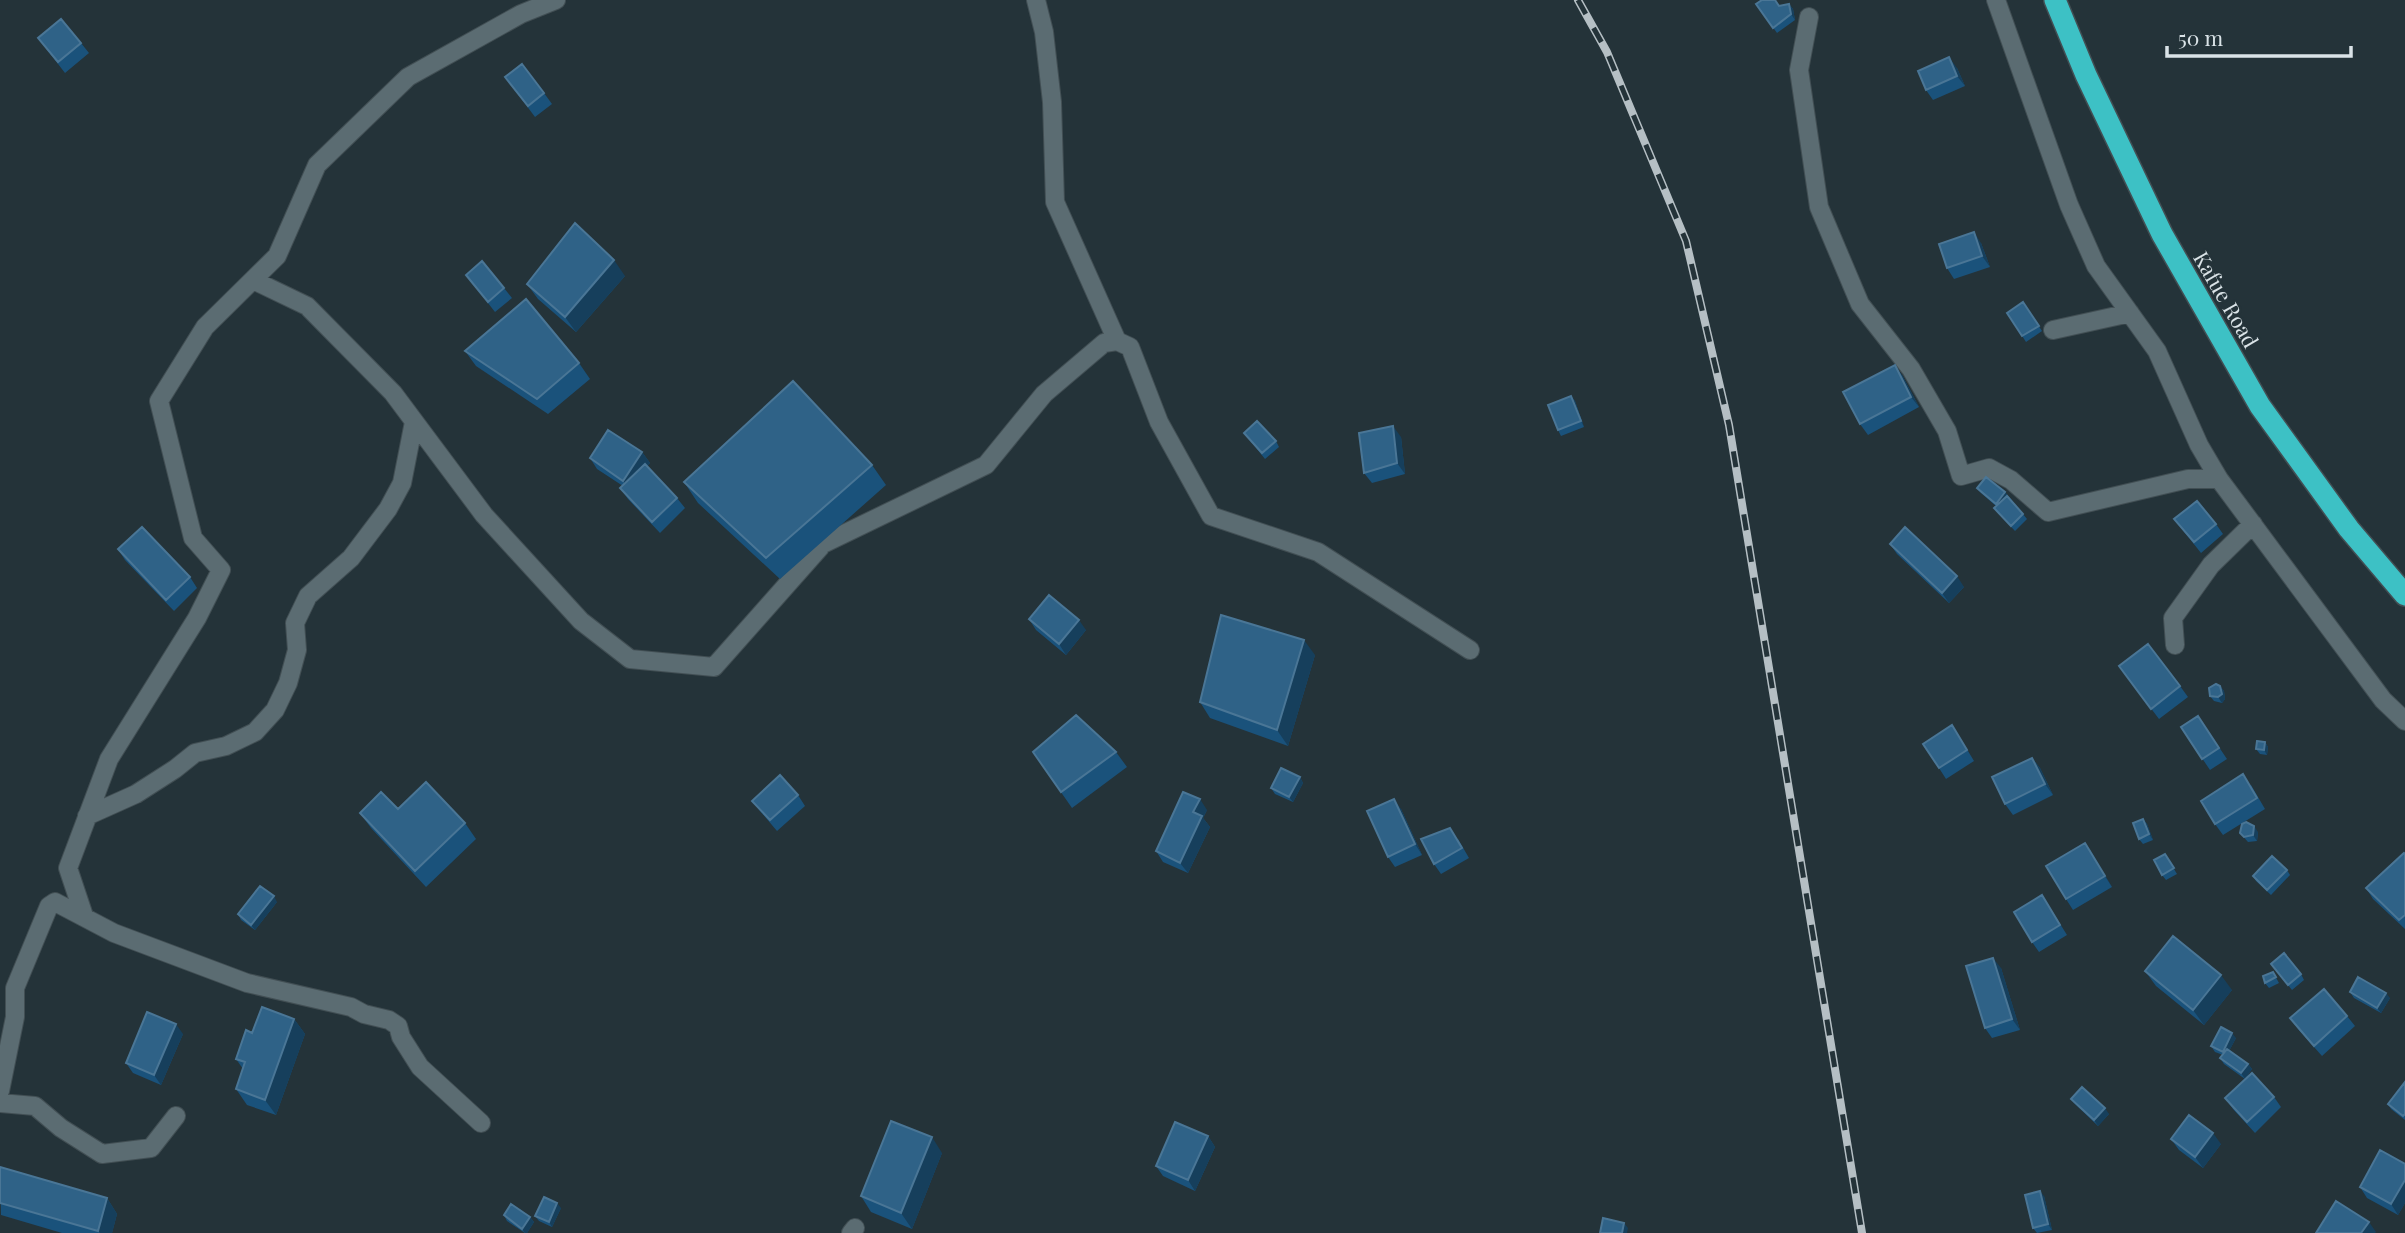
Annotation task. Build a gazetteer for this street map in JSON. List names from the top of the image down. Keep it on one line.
{"streets":{"highway":["Kafue Road"]},"scale_bar":"50 m"}
